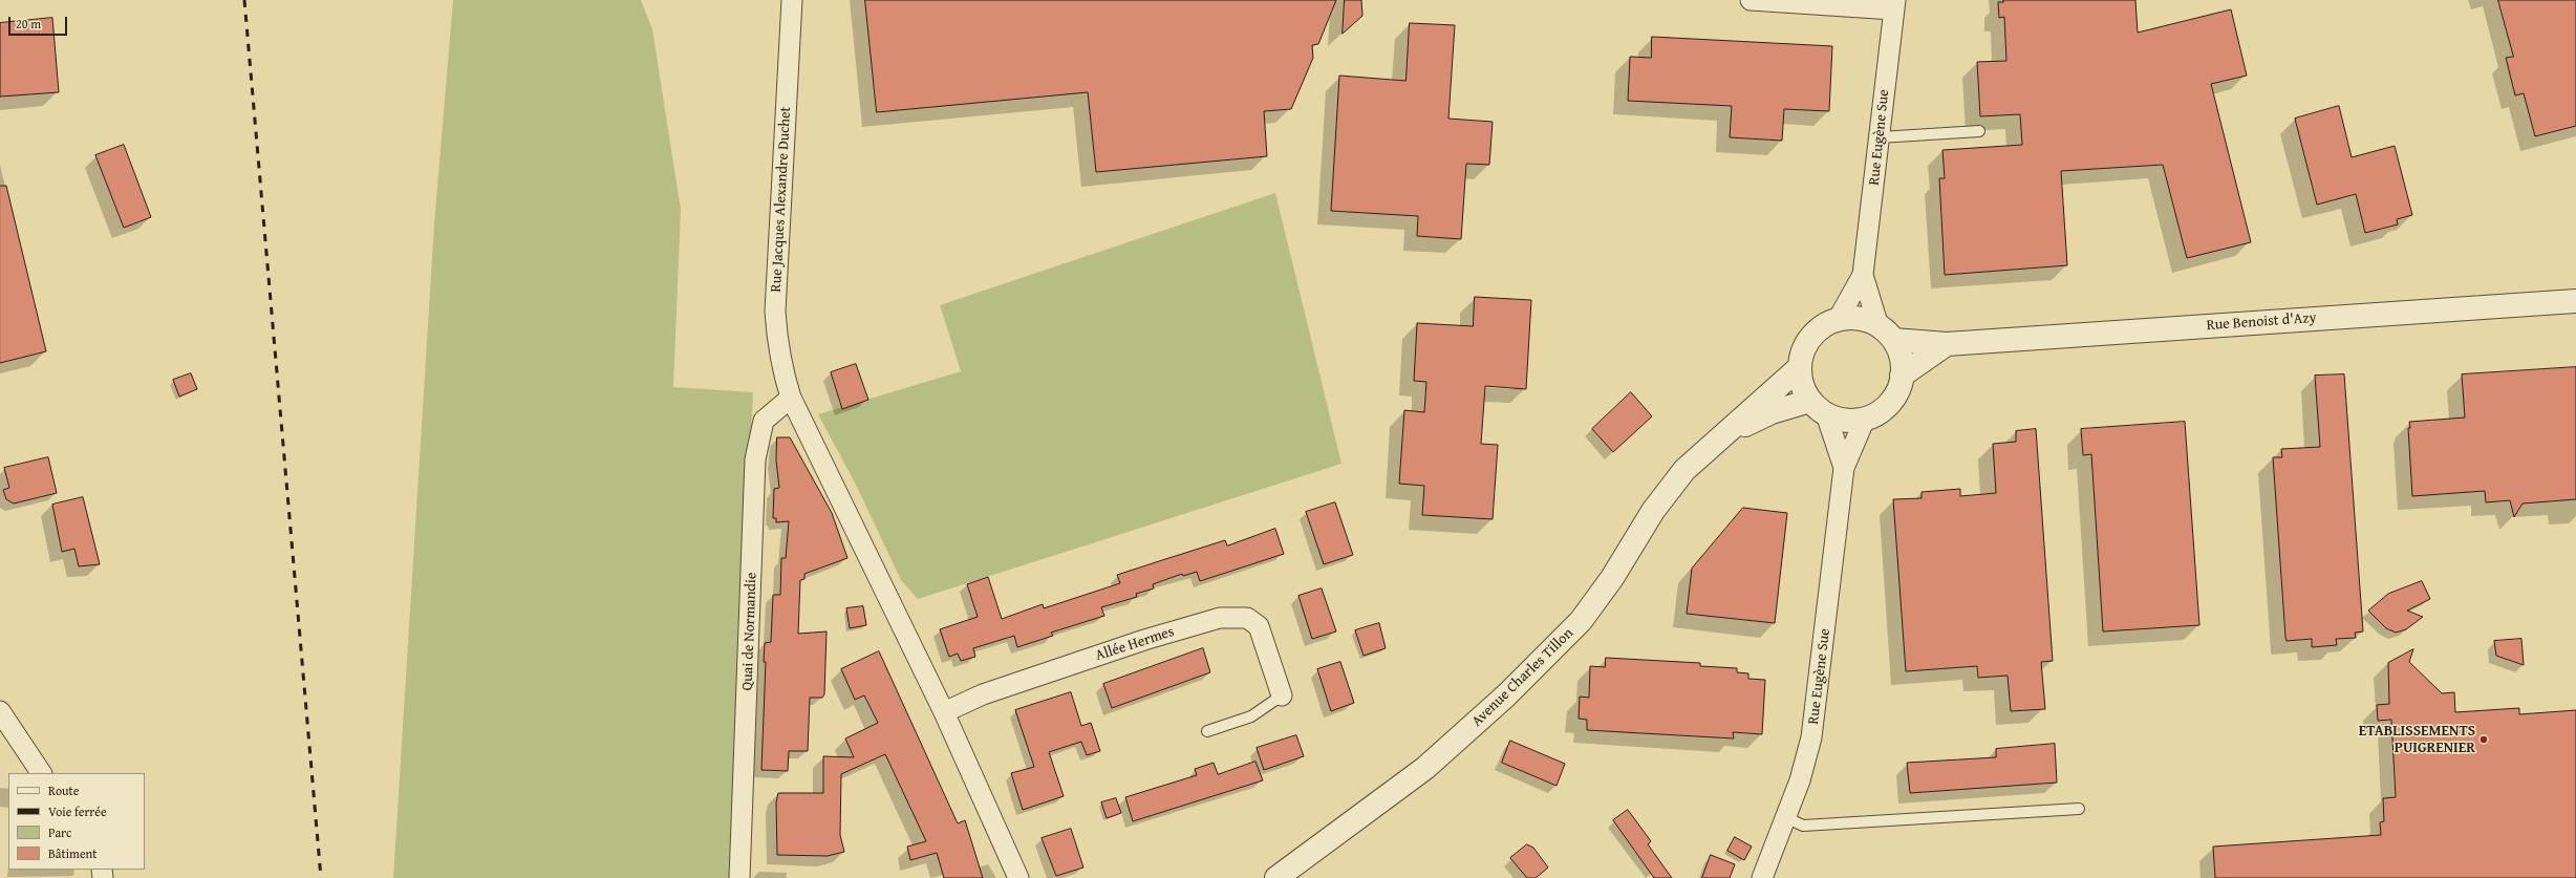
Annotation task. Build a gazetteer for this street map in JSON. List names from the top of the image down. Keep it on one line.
{"streets":{"street":["Rue Eugène Sue","Rue Jacques Alexandre Duchet","Rue Benoist d'Azy","Quai de Normandie","Allée Hermes","Avenue Charles Tillon"]},"crossings":[["Rue Eugène Sue","Rue Benoist d'Azy"],["Rue Eugène Sue","Avenue Charles Tillon"],["Rue Jacques Alexandre Duchet","Quai de Normandie"],["Rue Jacques Alexandre Duchet","Allée Hermes"],["Rue Benoist d'Azy","Avenue Charles Tillon"]],"places":["ETABLISSEMENTS PUIGRENIER"],"legend":["Route","Voie ferrée","Parc","Bâtiment"],"scale_bar":"20 m"}
